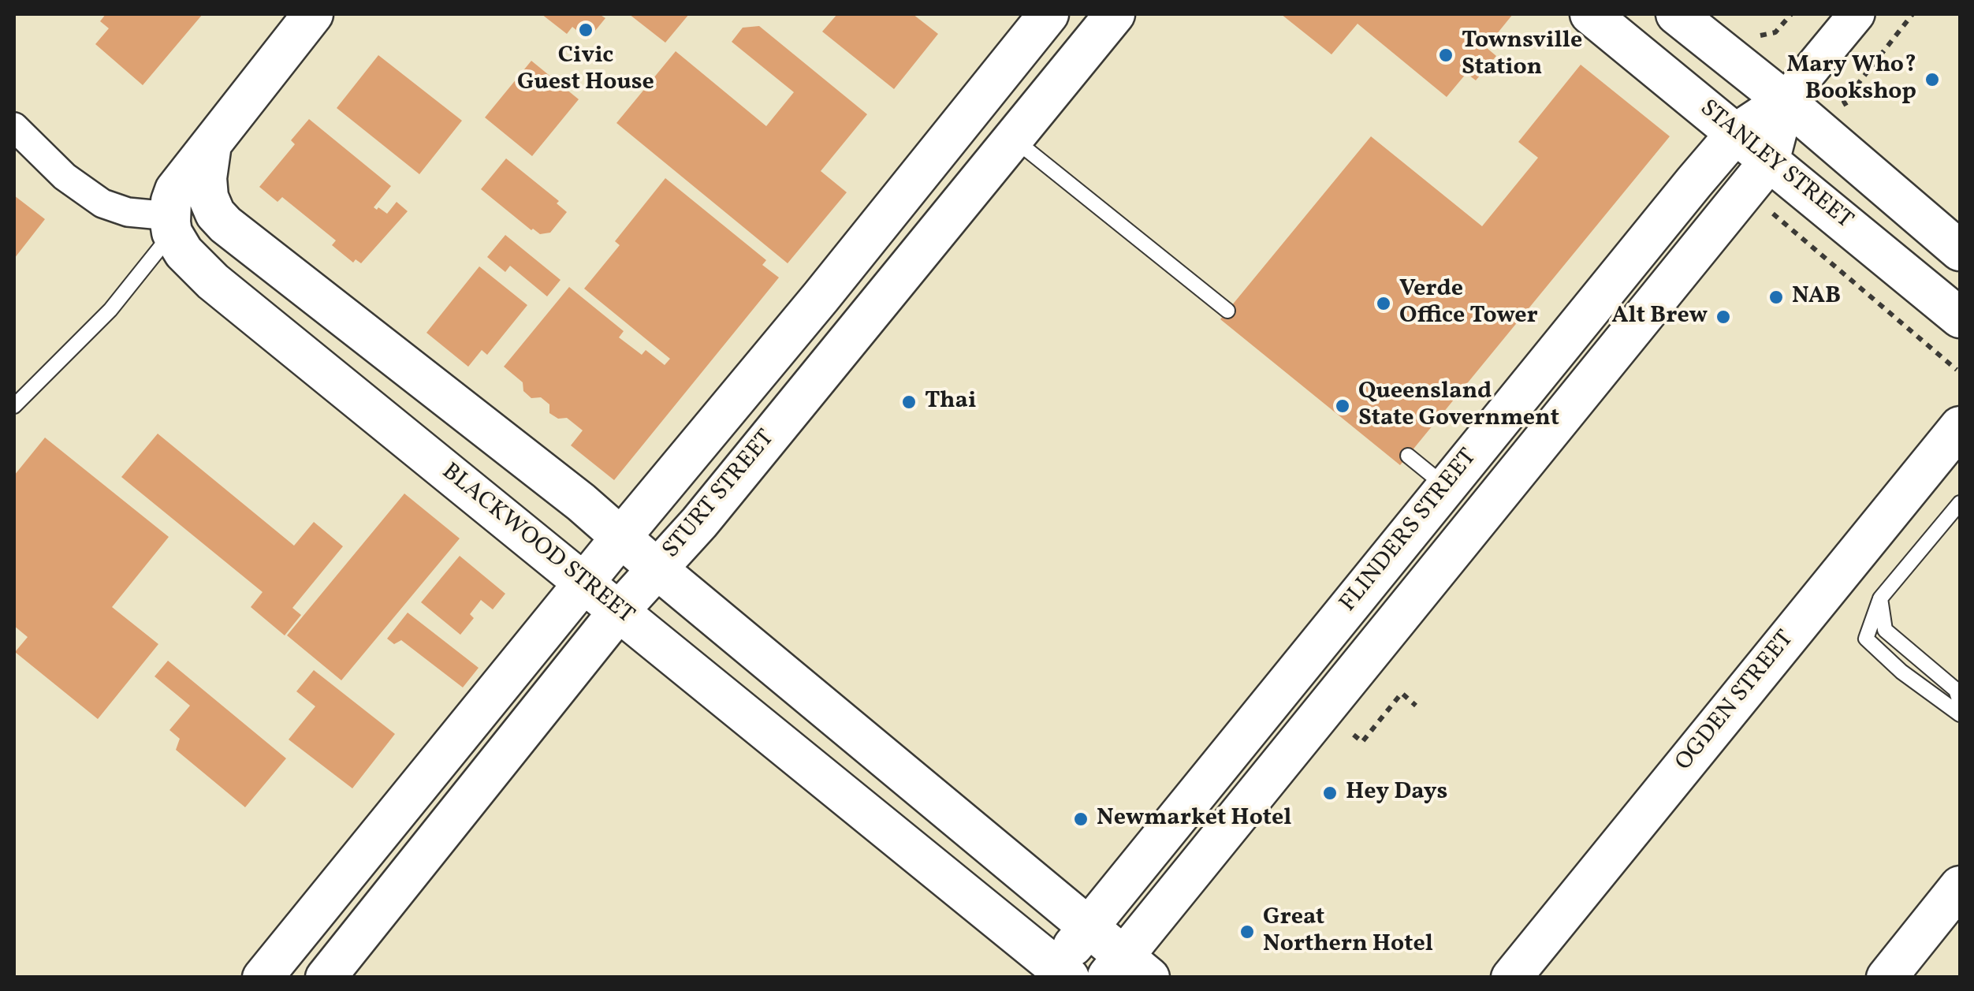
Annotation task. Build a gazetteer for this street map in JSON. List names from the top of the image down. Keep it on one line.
{"streets":{"main road":["STANLEY STREET","STURT STREET","FLINDERS STREET","BLACKWOOD STREET","OGDEN STREET"]},"crossings":[["STANLEY STREET","FLINDERS STREET"],["STURT STREET","BLACKWOOD STREET"],["FLINDERS STREET","BLACKWOOD STREET"]],"places":["Civic Guest House","Townsville Station","Mary Who? Bookshop","NAB","Verde Office Tower","Alt Brew","Thai","Queensland State Government","Hey Days","Newmarket Hotel","Great Northern Hotel"]}
